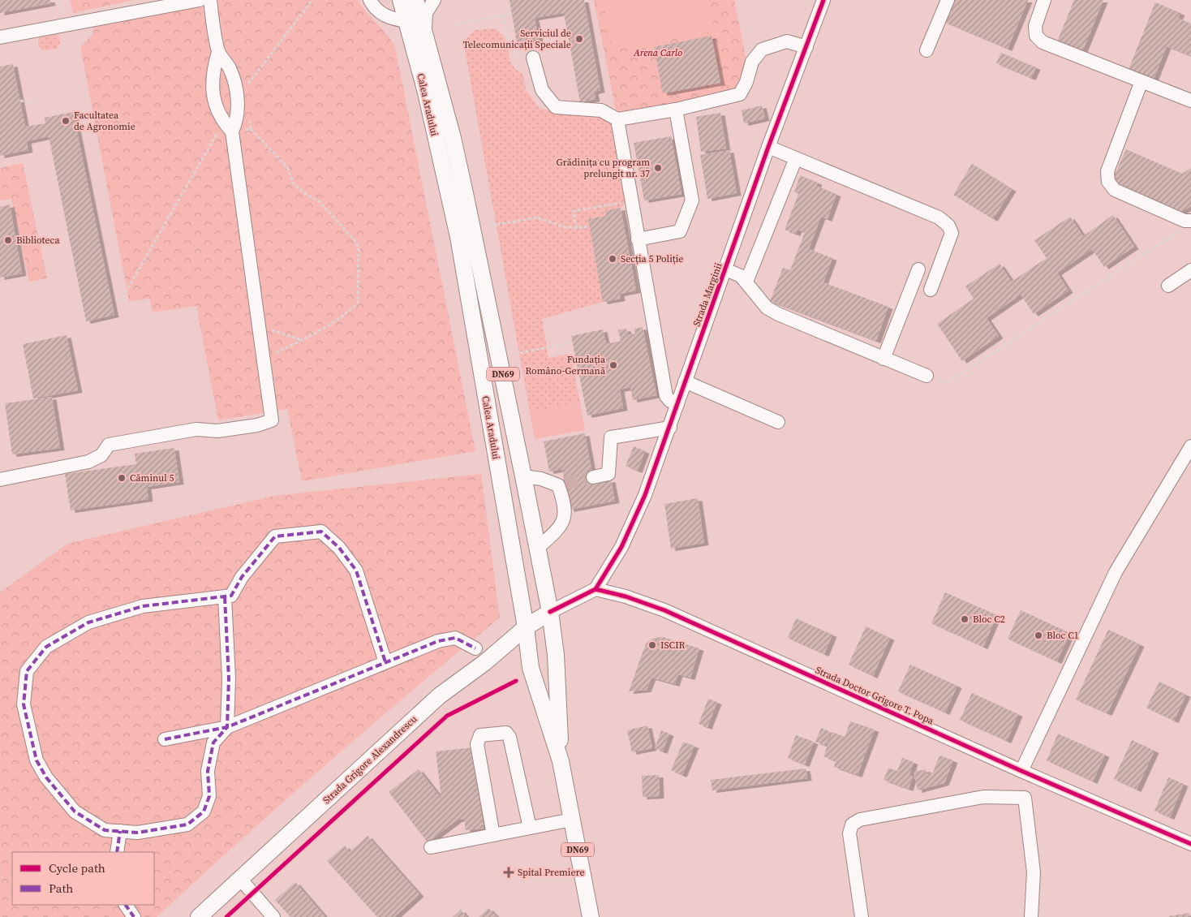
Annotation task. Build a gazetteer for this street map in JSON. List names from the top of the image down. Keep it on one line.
{"streets":{"main road":["Calea Aradului","DN69","Strada Grigore Alexandrescu"],"street":["Strada Marginii","Strada Doctor Grigore T. Popa"]},"crossings":[["Calea Aradului","Strada Grigore Alexandrescu"],["Strada Marginii","Strada Doctor Grigore T. Popa"]],"parks":["Arena Carlo"],"places":{"other":["Serviciul de Telecomunicații Speciale","Facultatea de Agronomie","Grădinița cu program prelungit nr. 37","Biblioteca","Secția 5 Poliție","Fundația Româno-Germană","Căminul 5","Bloc C2","Bloc C1","ISCIR"],"health":["Spital Premiere"]},"legend":["Cycle path","Path"]}
